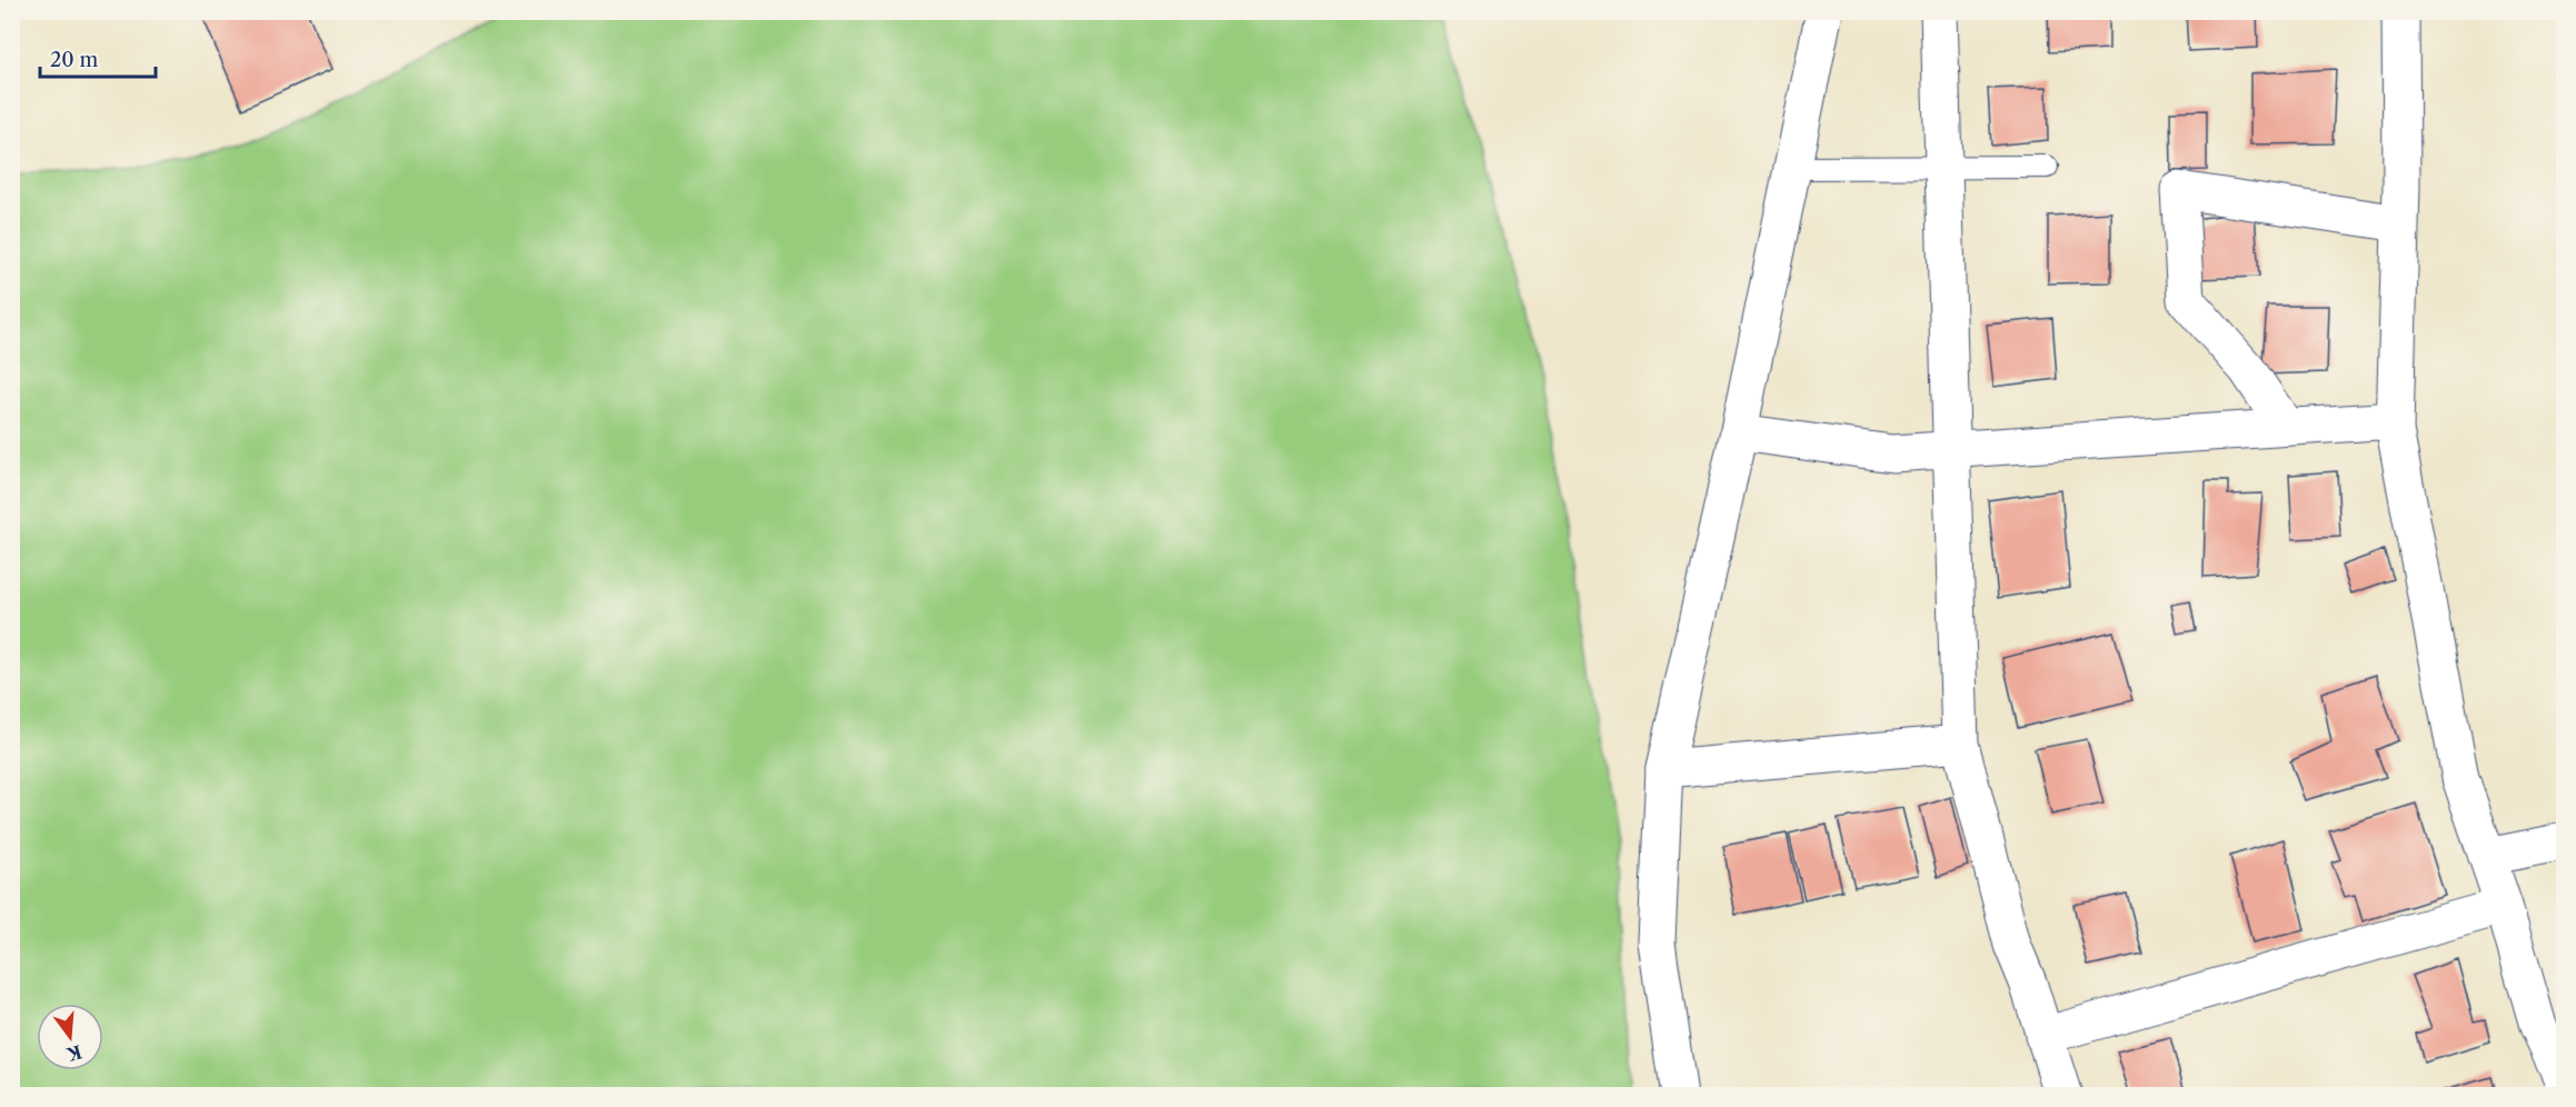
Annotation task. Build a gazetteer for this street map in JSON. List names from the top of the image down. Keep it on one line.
{"scale_bar":"20 m","north":"bottom"}
